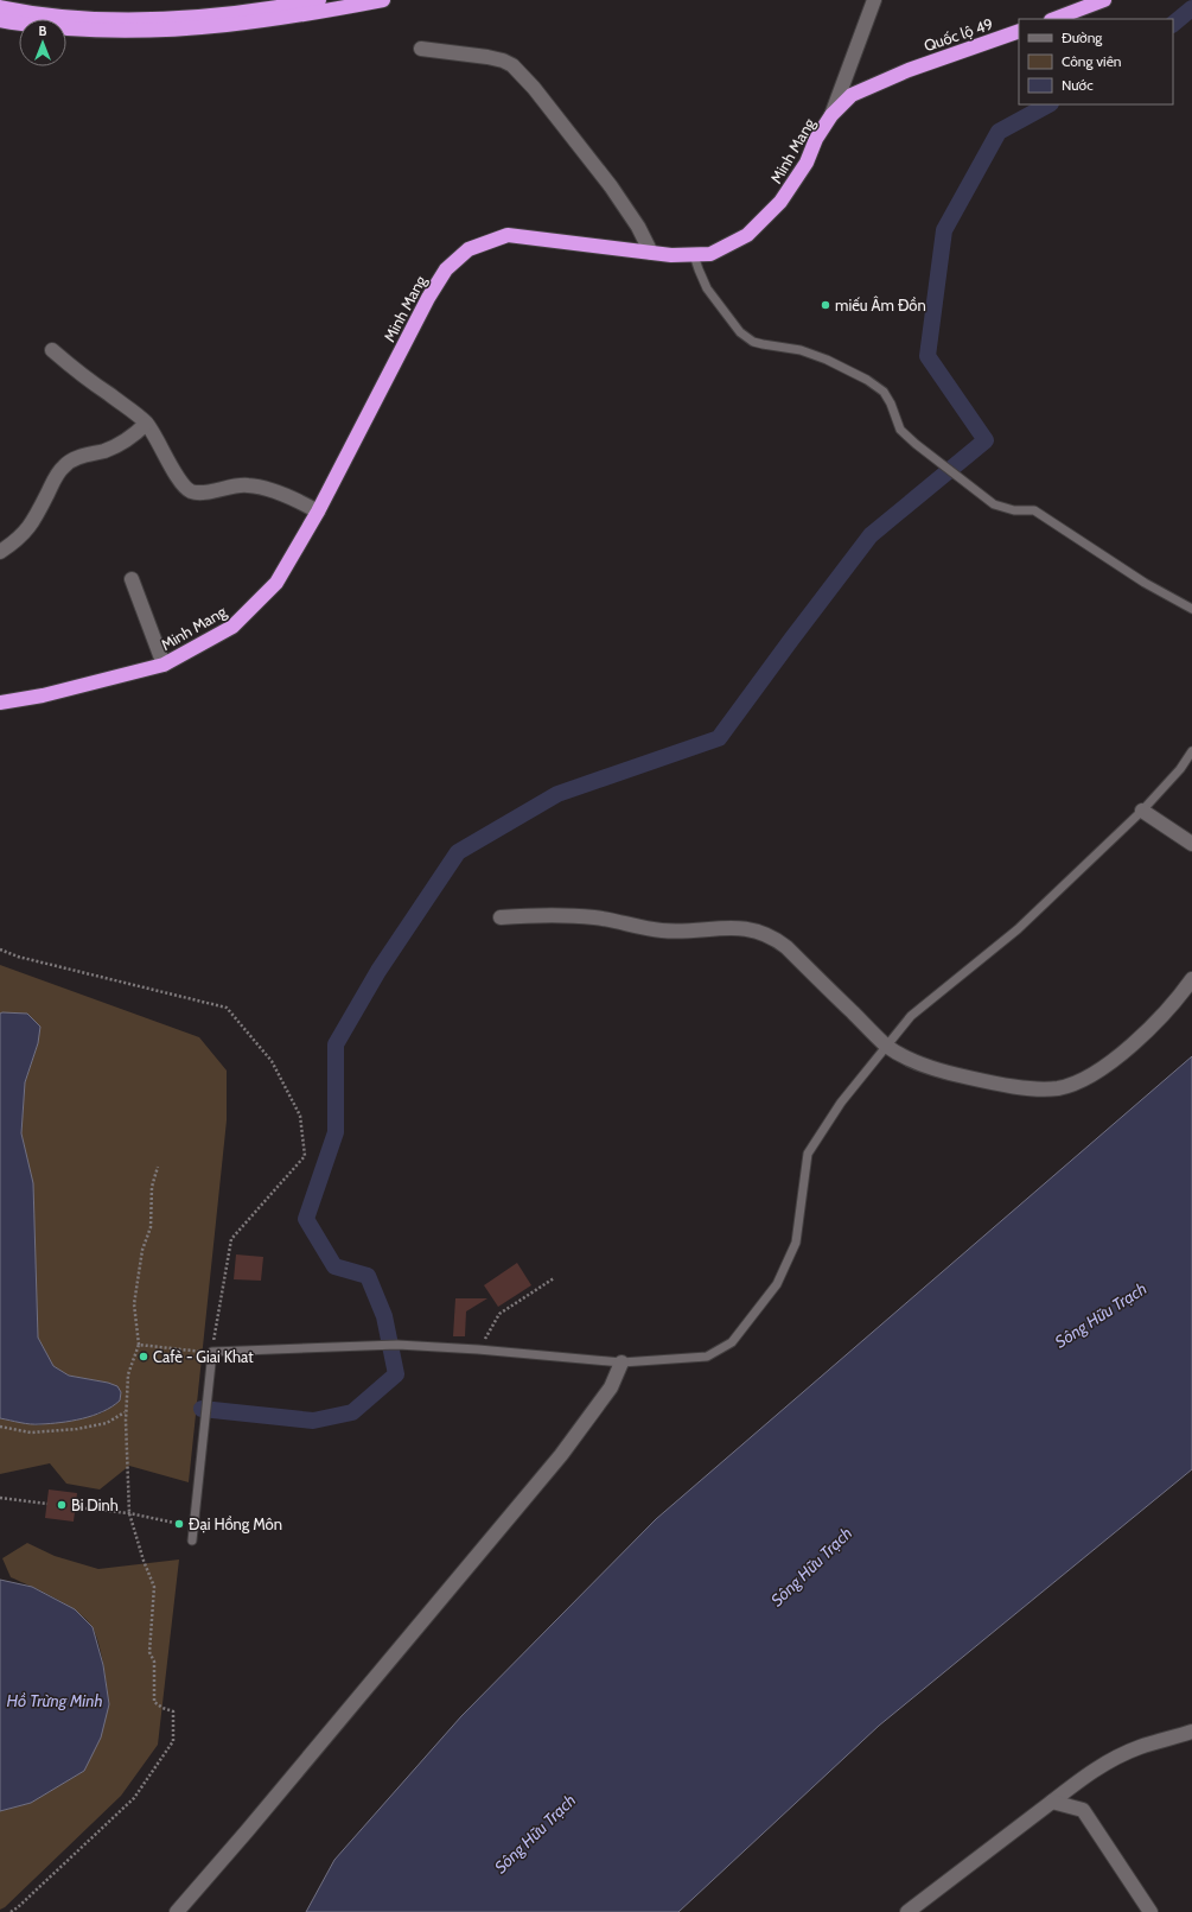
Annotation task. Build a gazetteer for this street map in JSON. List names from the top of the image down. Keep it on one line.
{"streets":{"highway":["Quốc lộ 49","Minh Mang"]},"crossings":[["Quốc lộ 49","Minh Mang"]],"water":["Sông Hữu Trạch","Hồ Trừng Minh"],"places":["miếu Âm Đồn","Cafè - Giai Khat","Bi Dinh","Đại Hồng Môn"],"legend":["Đường","Công viên","Nước"],"north":"top"}
